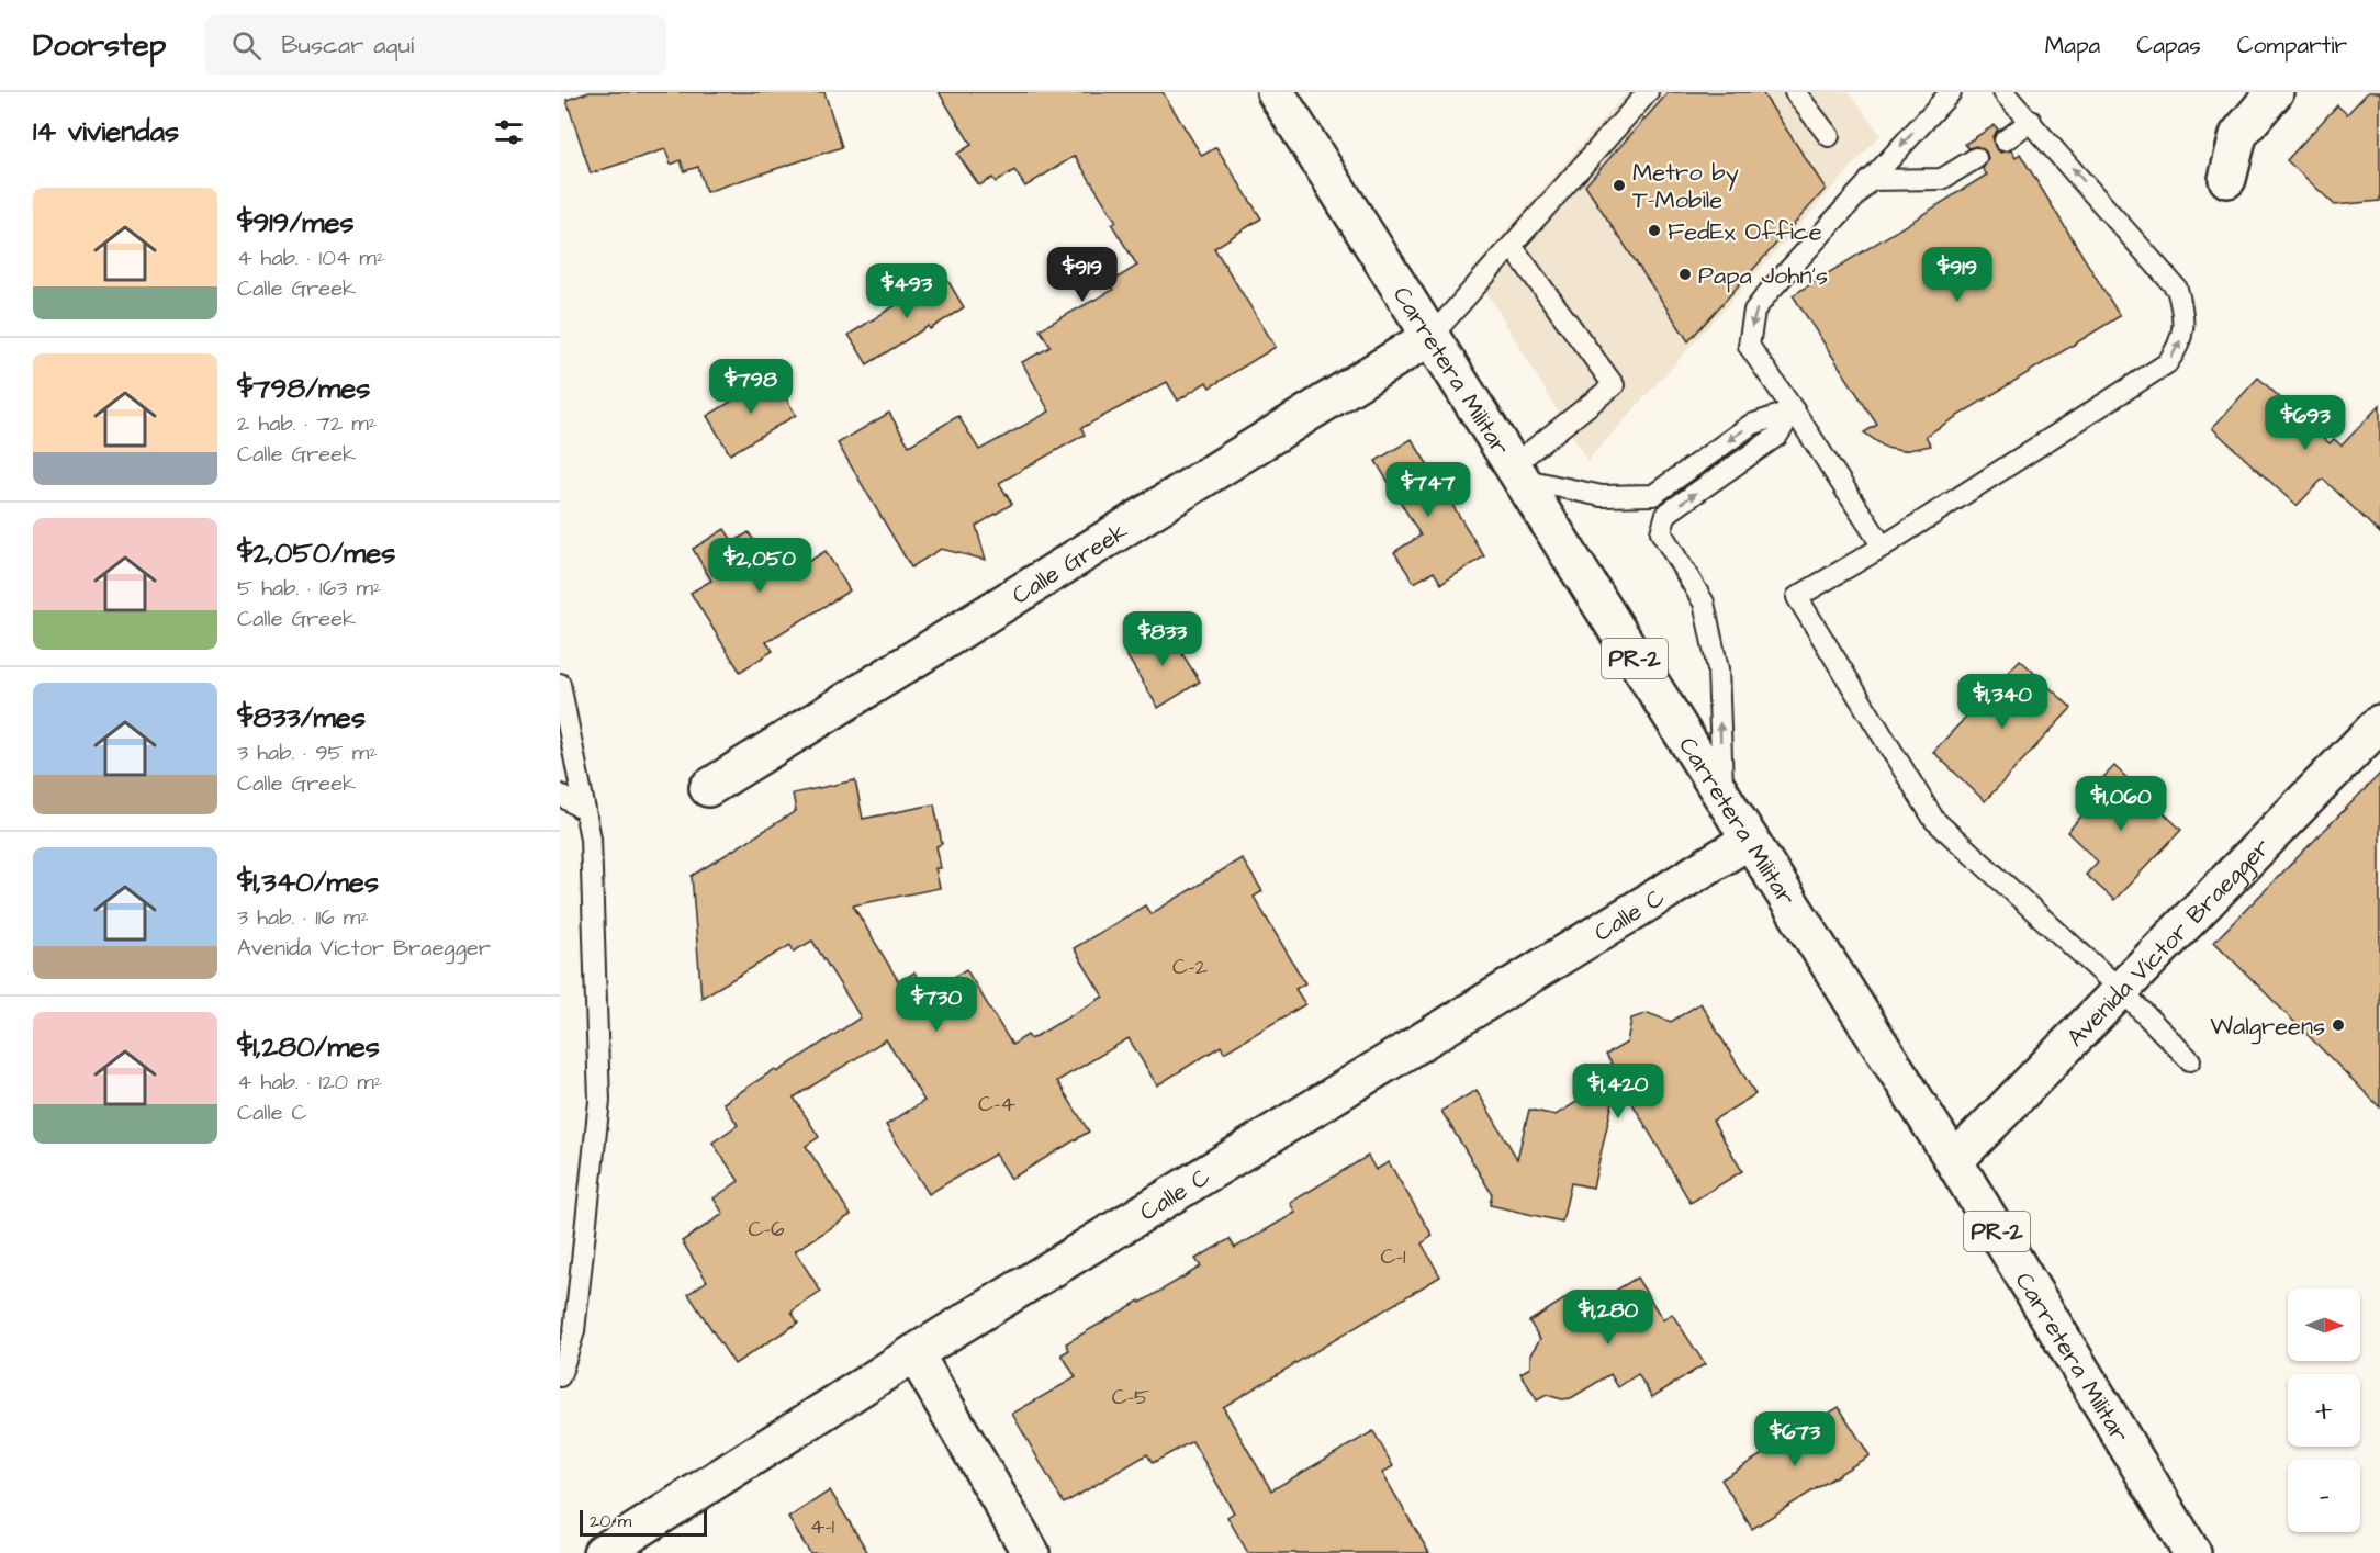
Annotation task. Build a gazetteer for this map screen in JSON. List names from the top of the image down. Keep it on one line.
{"streets":{"street":["Carretera Militar","Calle Greek","PR-2","Calle C","Avenida Víctor Braegger"]},"crossings":[["Carretera Militar","Calle Greek"],["Carretera Militar","Calle C"],["Carretera Militar","Avenida Víctor Braegger"]],"places":["Metro by T-Mobile","FedEx Office","Papa John's","Walgreens"],"house_numbers":["C-2","C-4","C-6","C-1","C-5","4-1"],"scale_bar":"20 m","north":"right","page":{"header":"Doorstep","search":"Buscar aquí","nav":["Mapa","Capas","Compartir"],"heading":"14 viviendas","list":[{"name":"$919/mes","note":"4 hab. · 104 m² · Calle Greek"},{"name":"$798/mes","note":"2 hab. · 72 m² · Calle Greek"},{"name":"$2,050/mes","note":"5 hab. · 163 m² · Calle Greek"},{"name":"$833/mes","note":"3 hab. · 95 m² · Calle Greek"},{"name":"$1,340/mes","note":"3 hab. · 116 m² · Avenida Víctor Braegger"},{"name":"$1,280/mes","note":"4 hab. · 120 m² · Calle C"}],"price":["$919","$919","$493","$798","$693","$747","$2,050","$833","$1,340","$1,060","$730","$1,420","$1,280","$673"],"map_buttons":["+","−"],"scale":"20 m"}}
